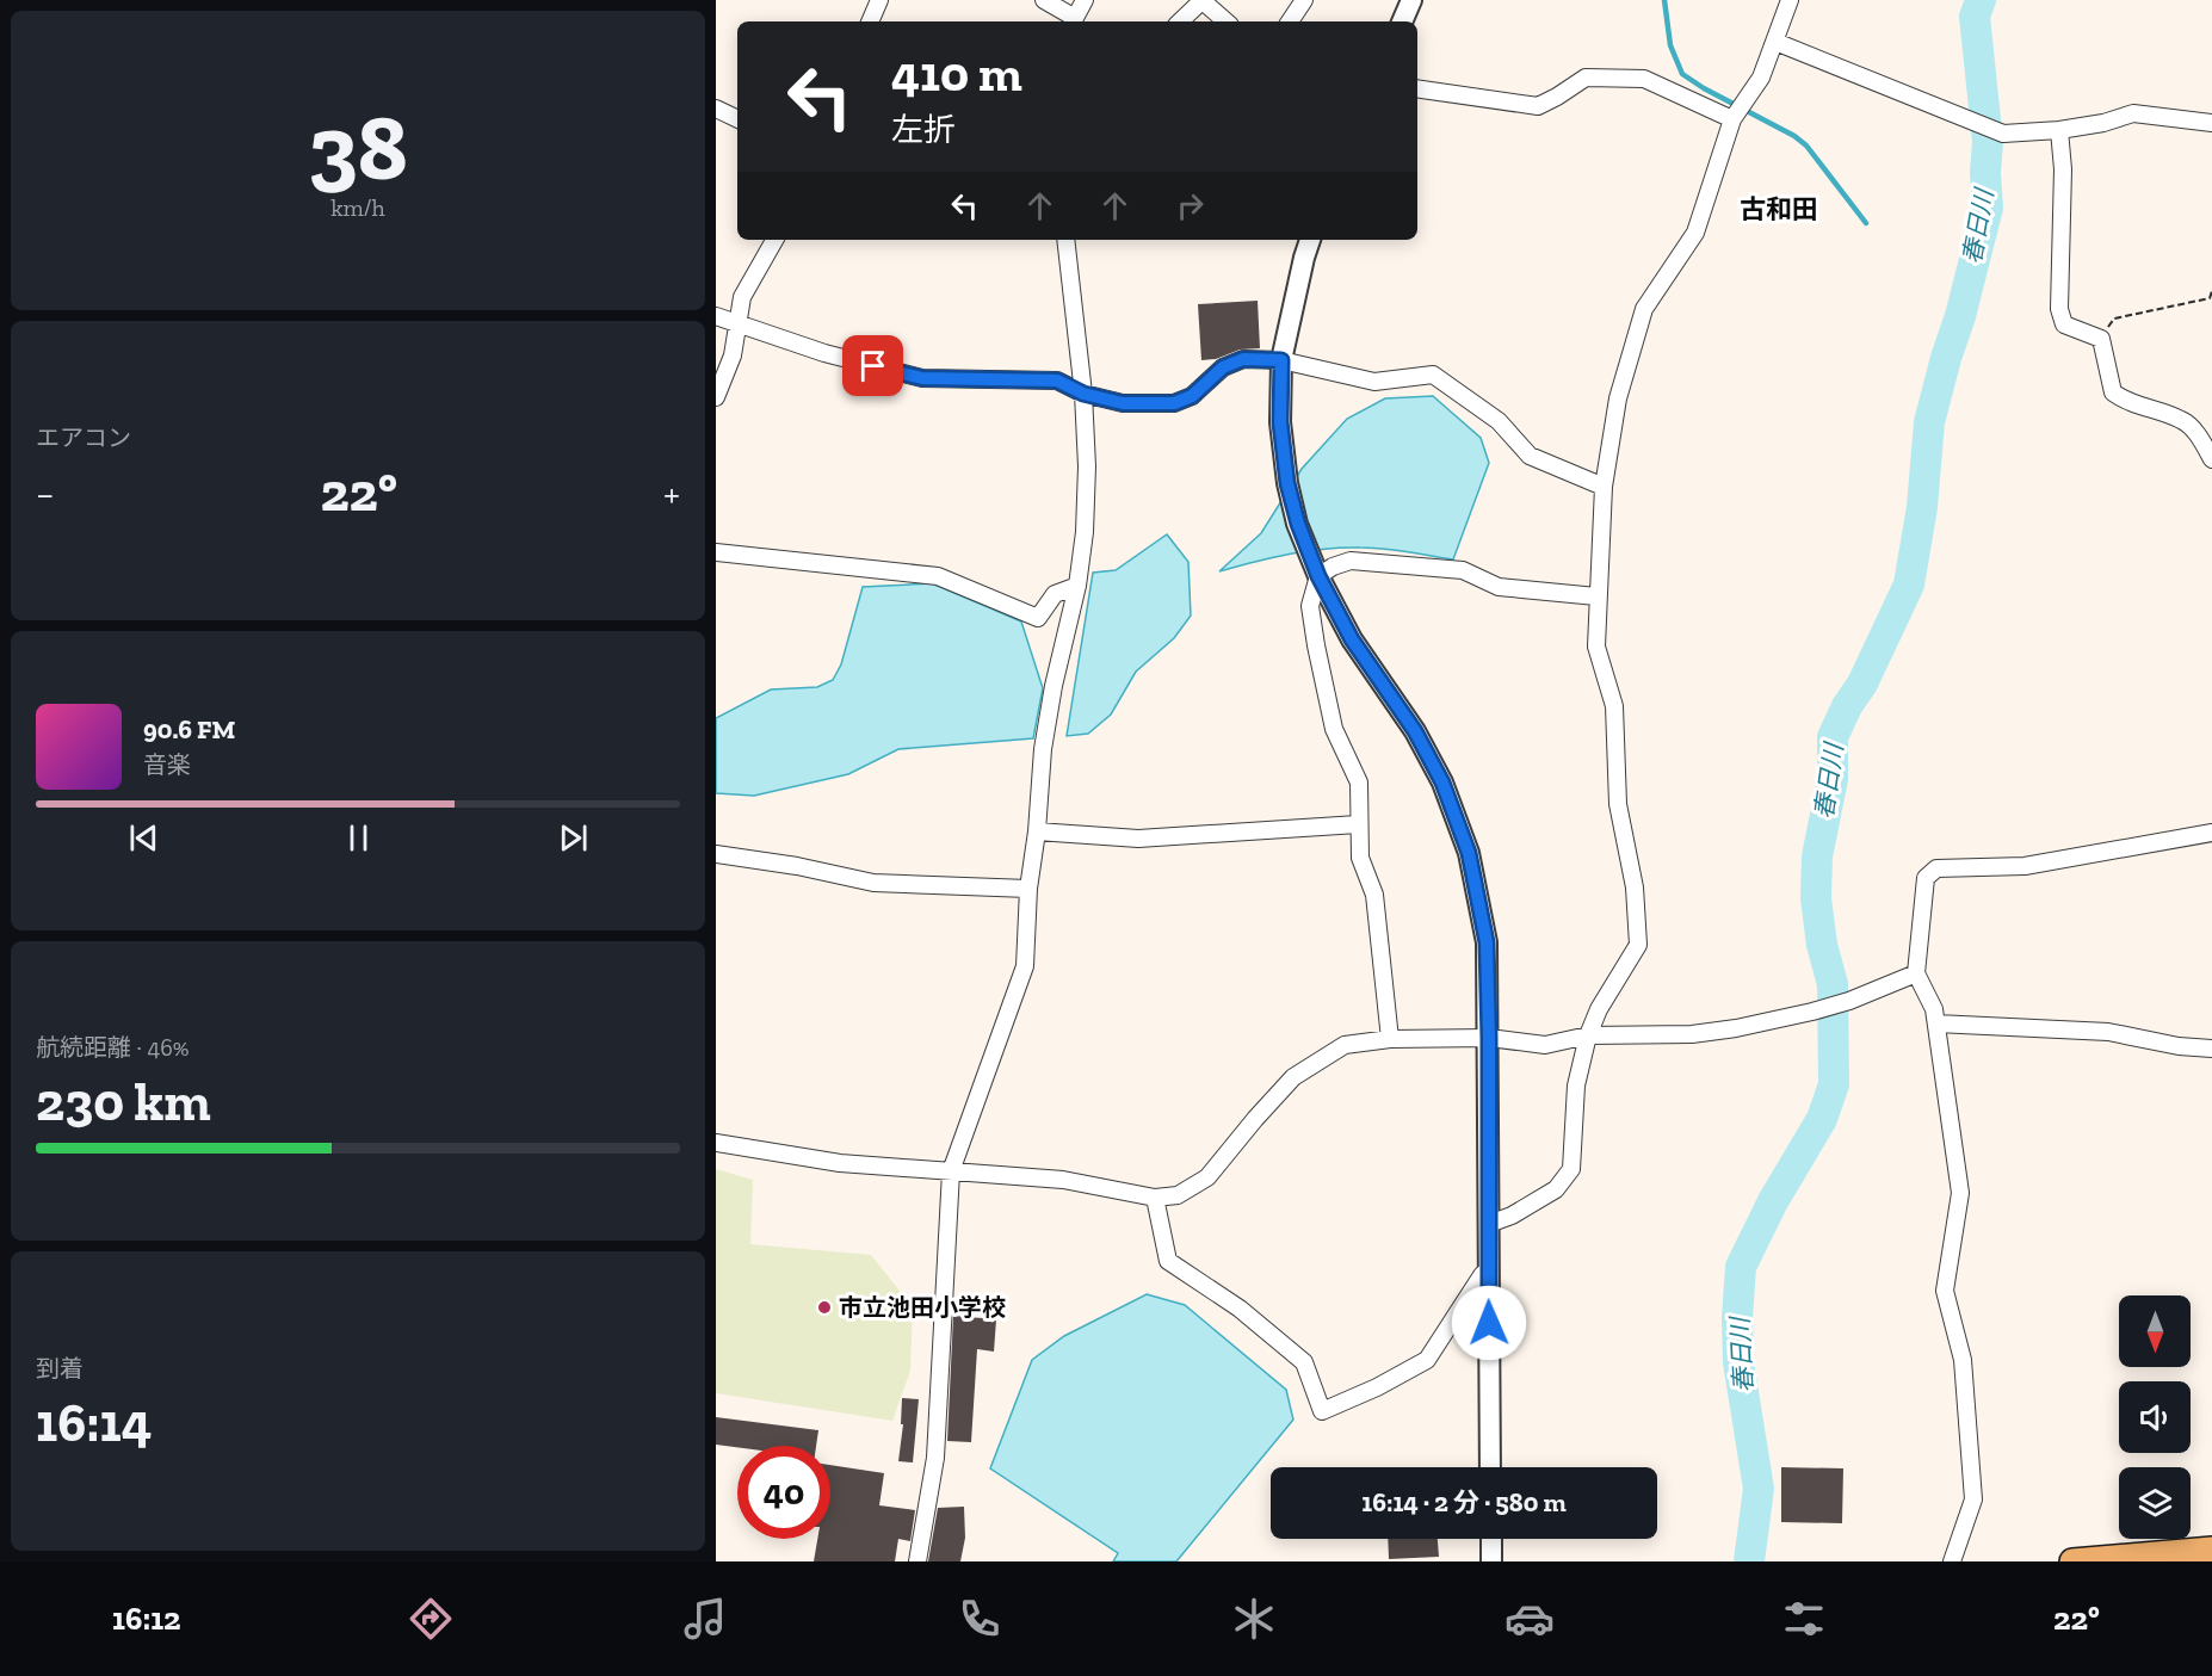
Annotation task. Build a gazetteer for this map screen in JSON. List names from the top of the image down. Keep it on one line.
{"districts":["古和田"],"water":["春日川"],"places":["市立池田小学校"],"north":"bottom","page":{"tile":[["38","km/h"],"エアコン",["航続距離 · 46%","230 km"],["到着","16:14"]],"turn":["410 m","左折"],"heat":["−","22°","+"],"song":["90.6 FM","音楽"],"limit":"40","trip":"16:14 · 2 分 · 580 m","tabs":["16:12","22°"]}}
